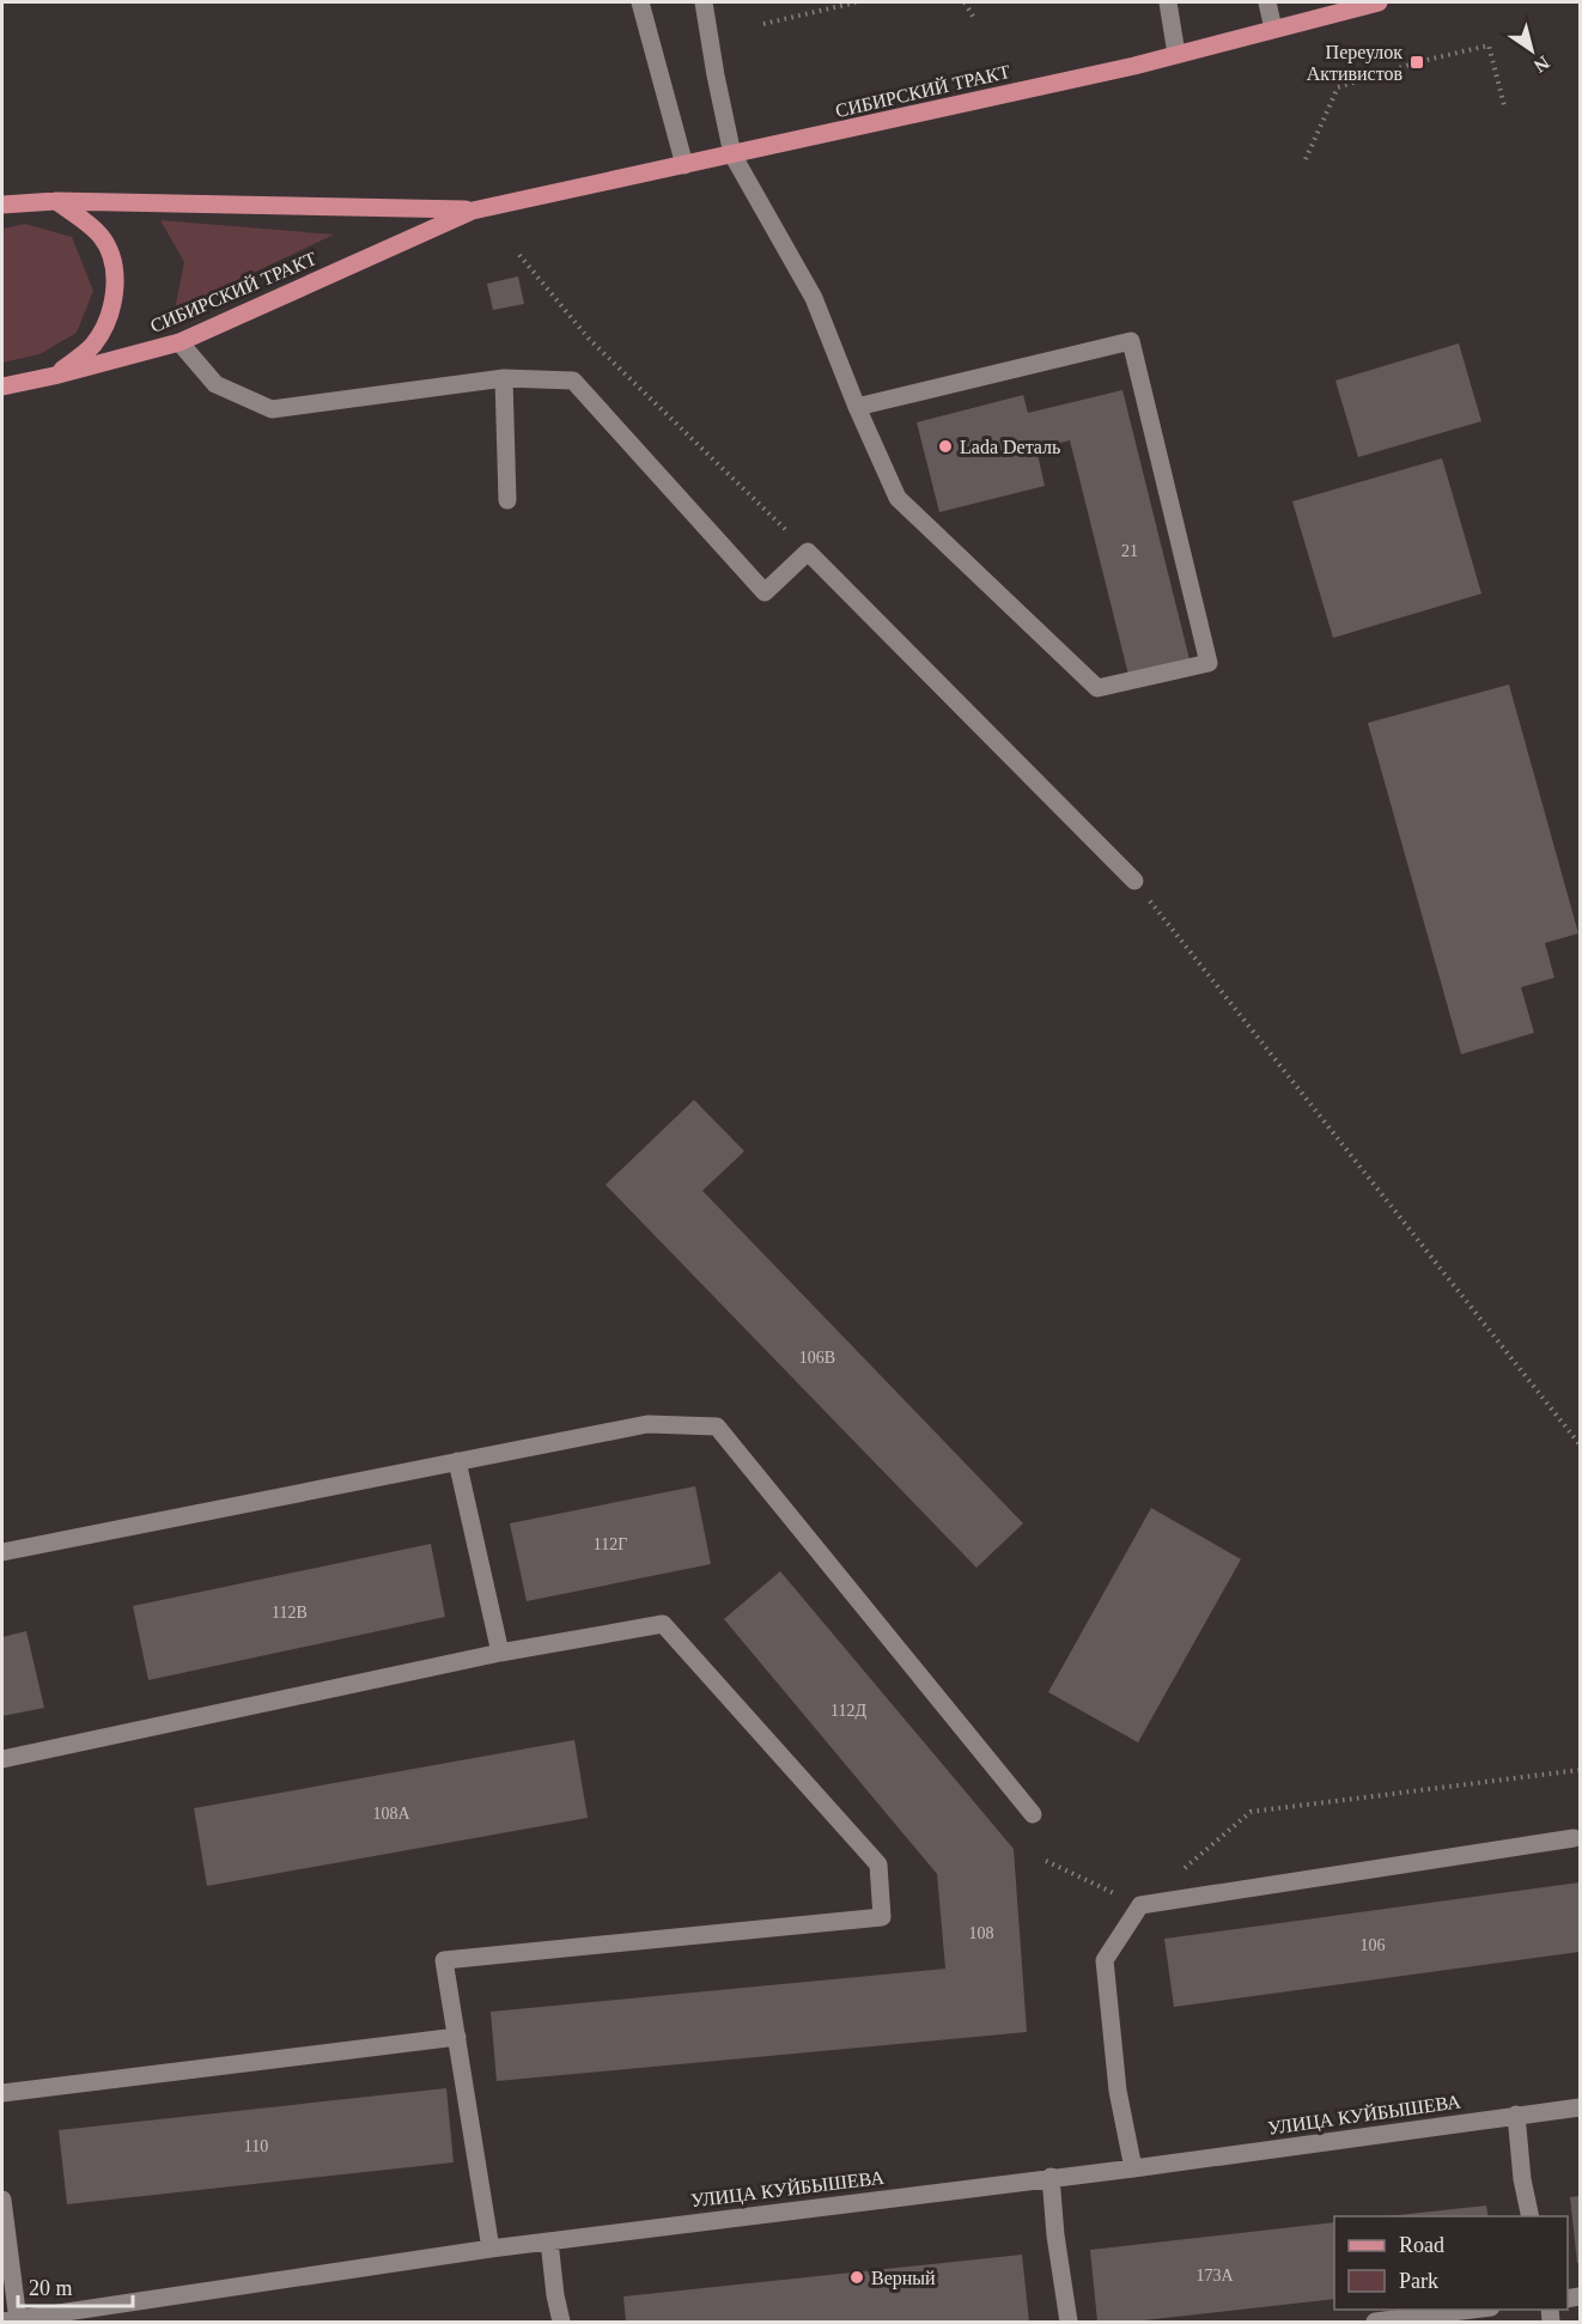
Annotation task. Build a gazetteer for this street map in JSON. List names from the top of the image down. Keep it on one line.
{"streets":{"main road":["СИБИРСКИЙ ТРАКТ"],"street":["УЛИЦА КУЙБЫШЕВА"]},"places":{"transit":["Переулок Активистов"],"other":["Lada Dеталь","Верный"]},"house_numbers":["21","106В","112Г","112В","112Д","108А","108","106","110","173А"],"legend":["Road","Park"],"scale_bar":"20 m","north":"bottom right"}
